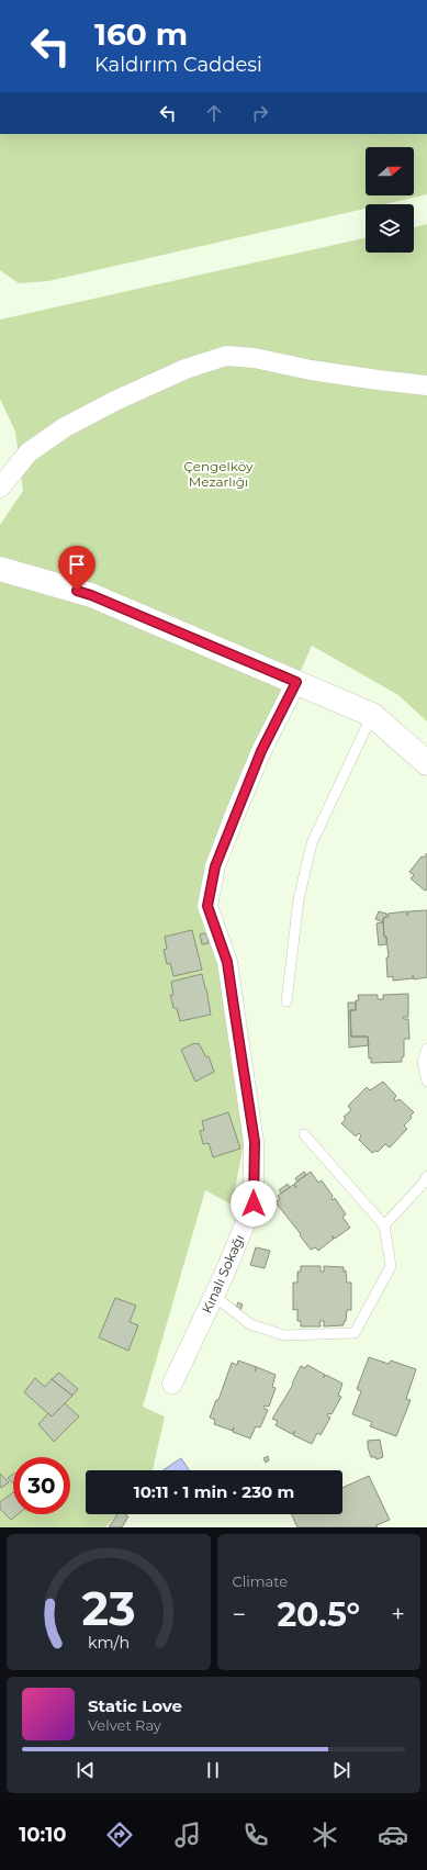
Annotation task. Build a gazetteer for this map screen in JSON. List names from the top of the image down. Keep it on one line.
{"streets":{"street":["Kınalı Sokağı"]},"parks":["Çengelköy Mezarlığı"],"north":"right","page":{"turn":["160 m","Kaldırım Caddesi"],"limit":"30","trip":"10:11 · 1 min · 230 m","tile":"Climate","heat":["−","20.5°","+"],"song":["Static Love","Velvet Ray"],"tabs":"10:10","gauge":["23","km/h"]}}
